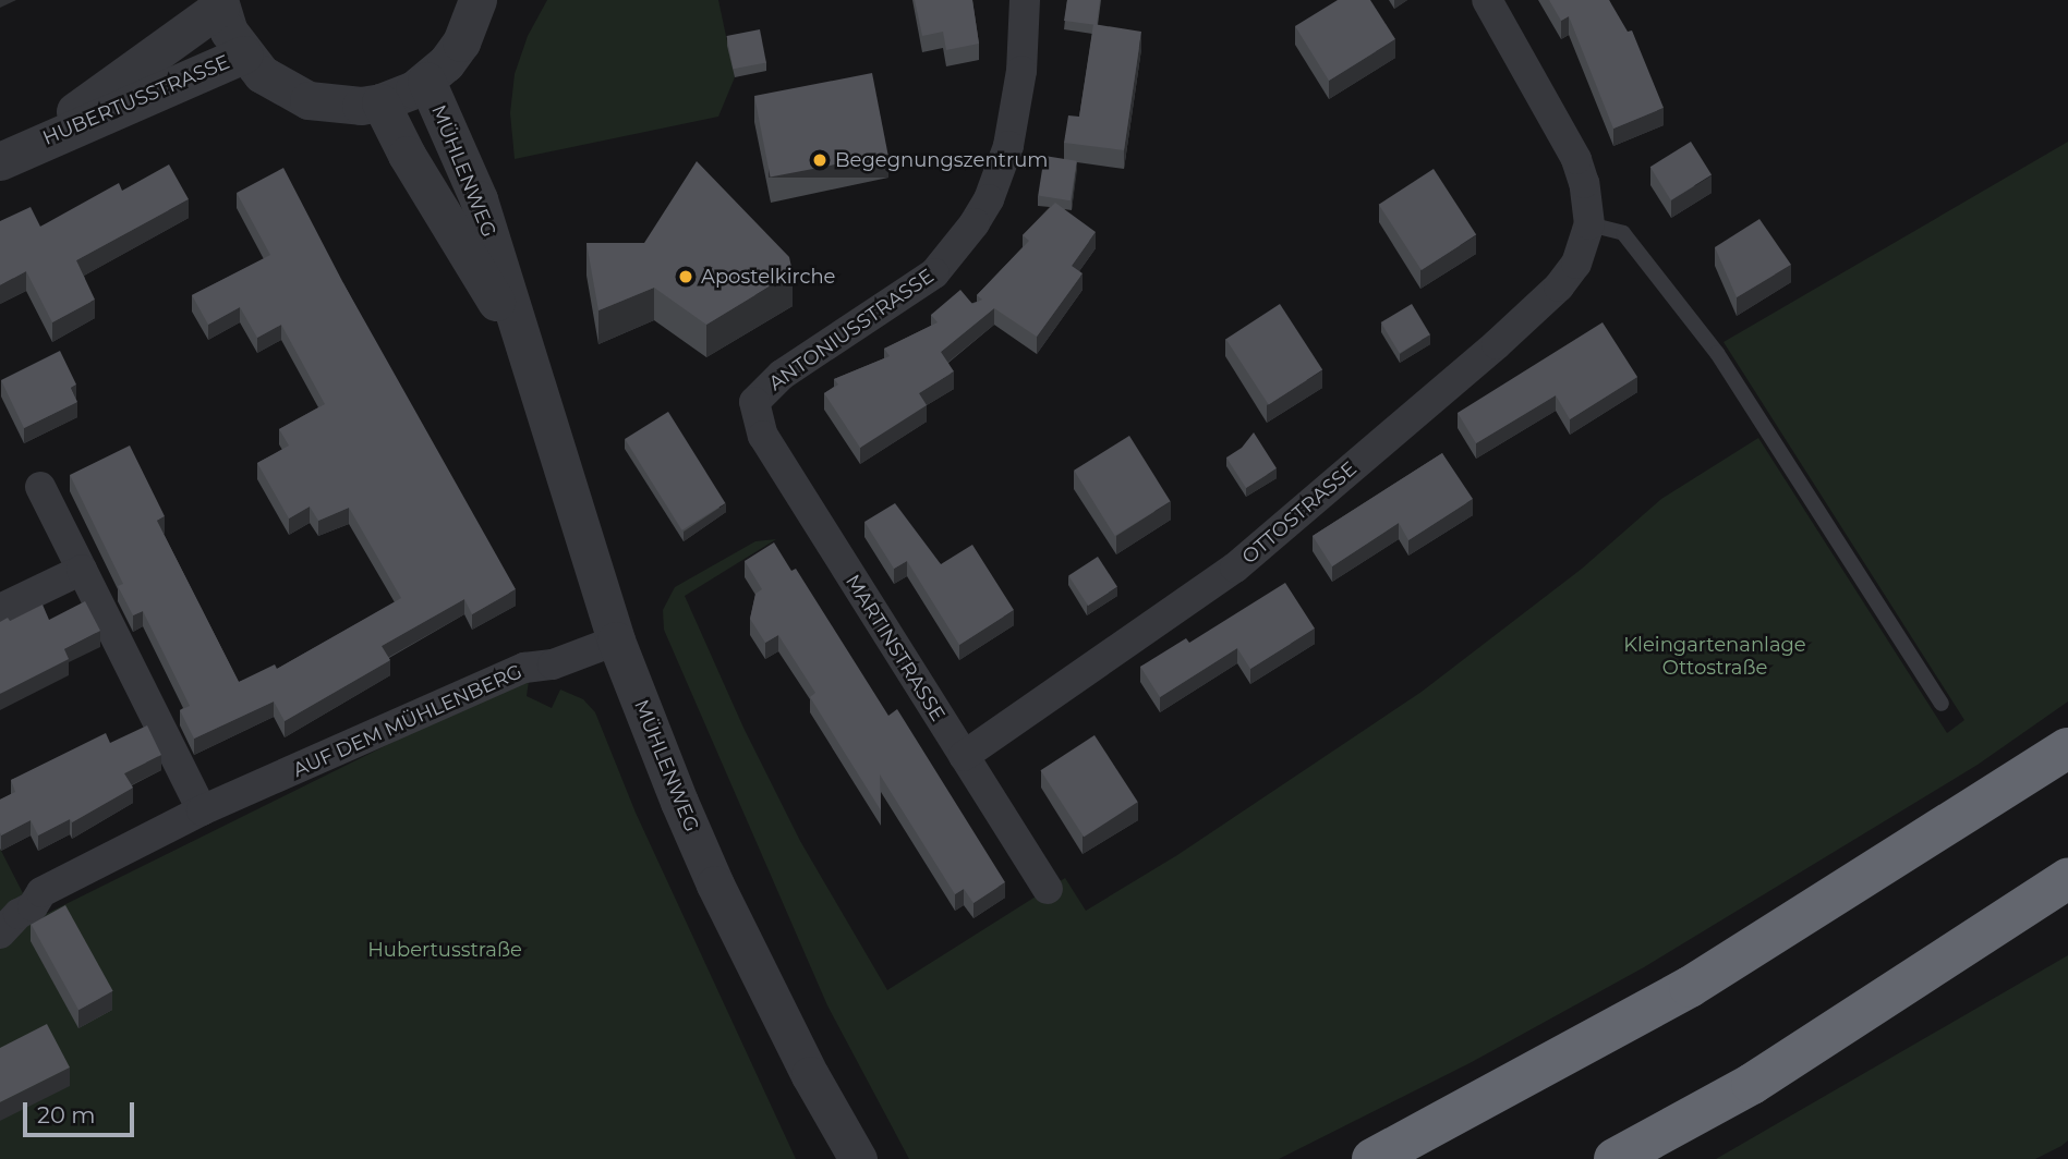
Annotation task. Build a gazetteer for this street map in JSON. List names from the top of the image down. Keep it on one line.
{"streets":{"street":["HUBERTUSSTRASSE","MÜHLENWEG","ANTONIUSSTRASSE","OTTOSTRASSE","MARTINSTRASSE","AUF DEM MÜHLENBERG"]},"crossings":[["HUBERTUSSTRASSE","MÜHLENWEG"],["MÜHLENWEG","AUF DEM MÜHLENBERG"],["ANTONIUSSTRASSE","MARTINSTRASSE"],["OTTOSTRASSE","MARTINSTRASSE"]],"parks":["Kleingartenanlage Ottostraße","Hubertusstraße"],"places":["Begegnungszentrum","Apostelkirche"],"scale_bar":"20 m"}
